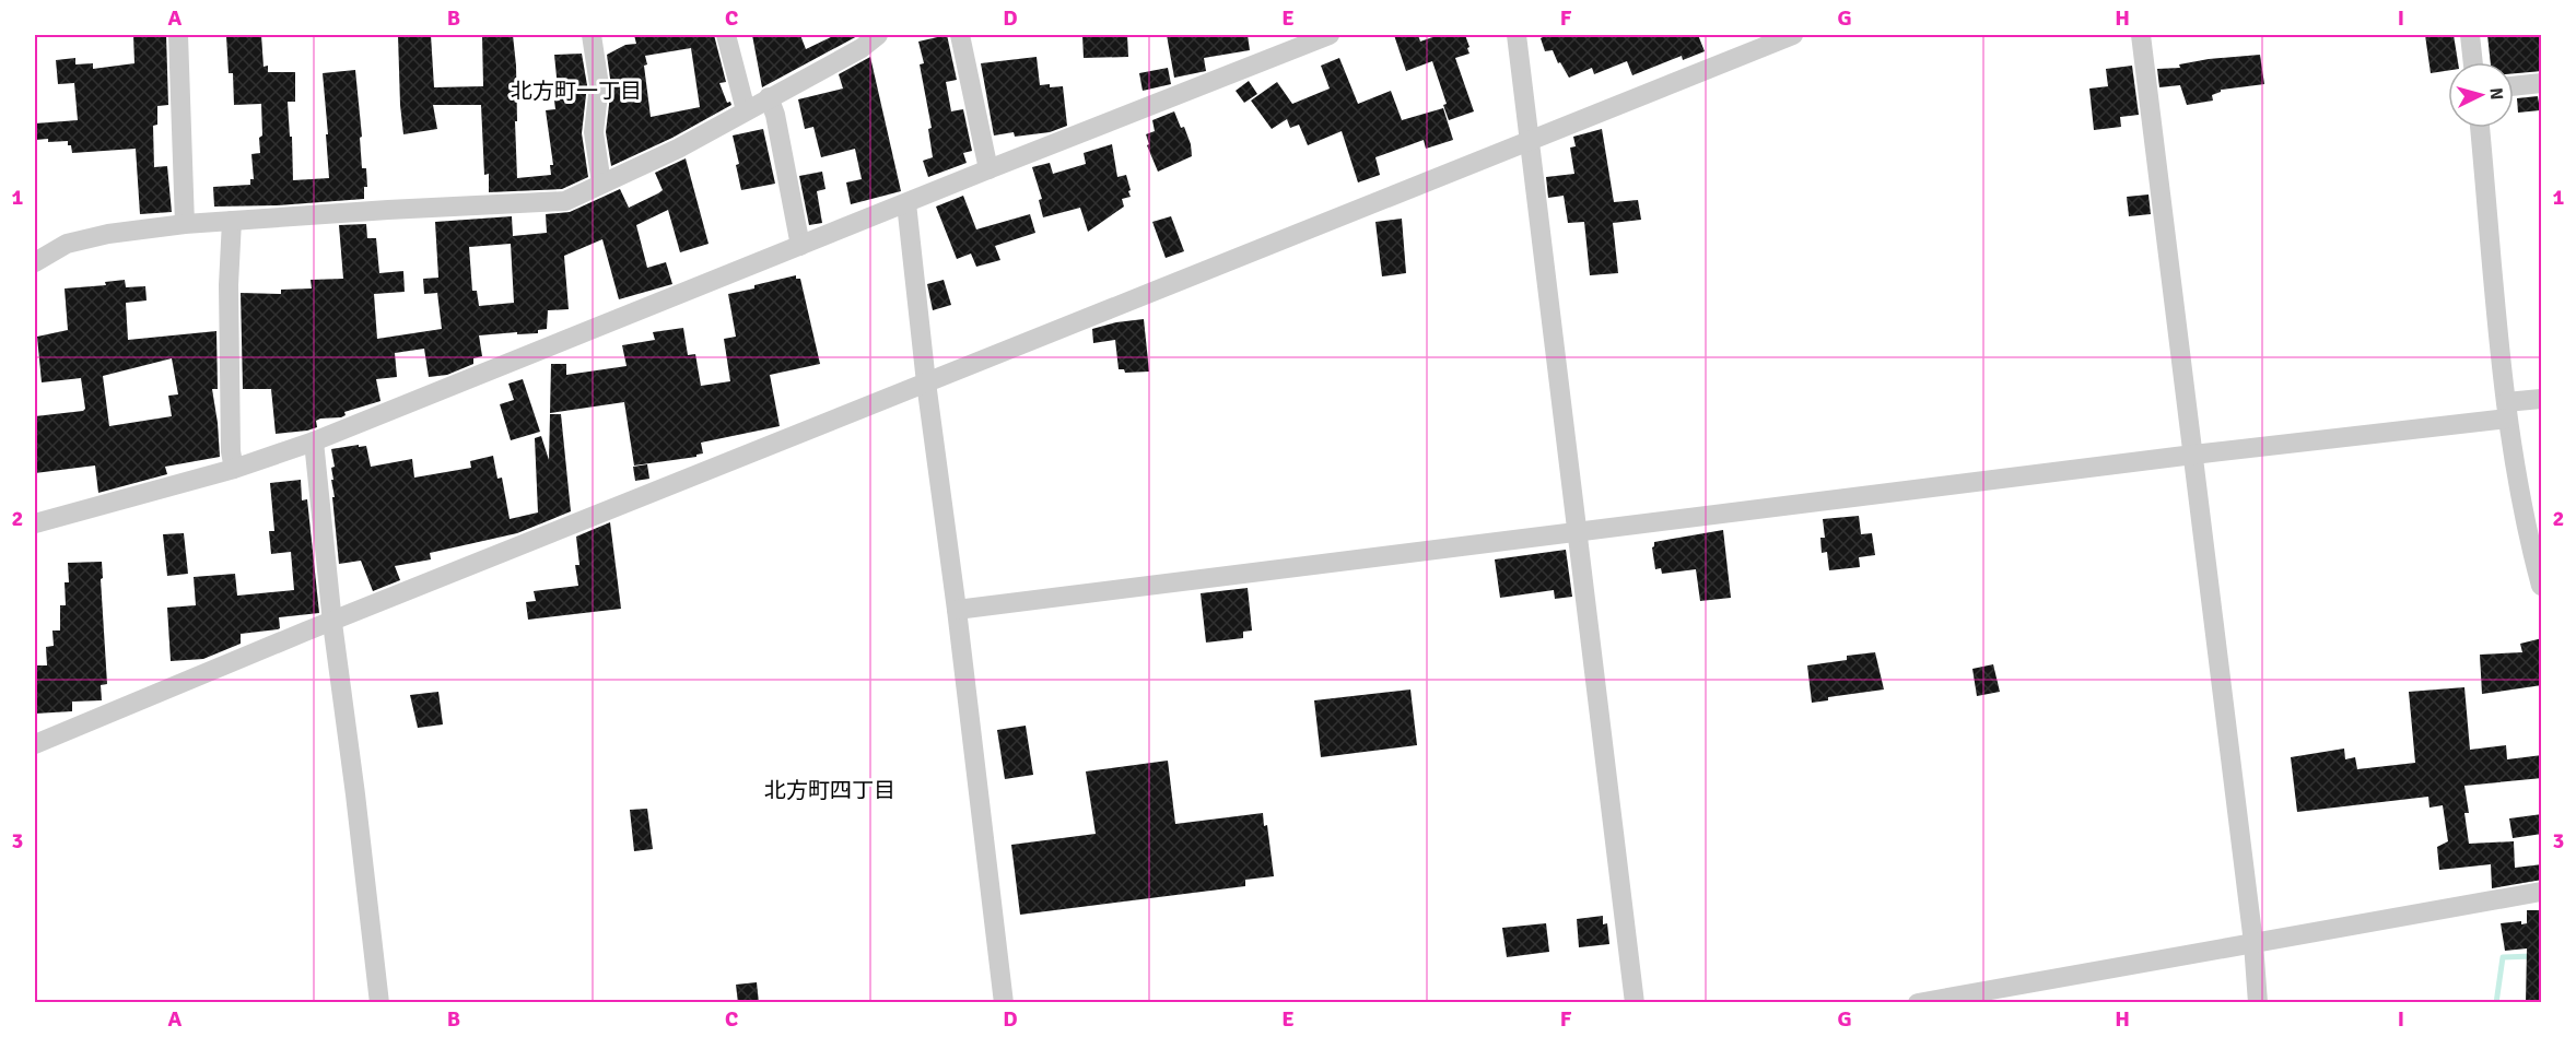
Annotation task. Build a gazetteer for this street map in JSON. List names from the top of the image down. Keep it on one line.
{"districts":["北方町一丁目","北方町四丁目"],"north":"right","grid":{"columns":["A","B","C","D","E","F","G","H","I"],"rows":["1","2","3"]}}
